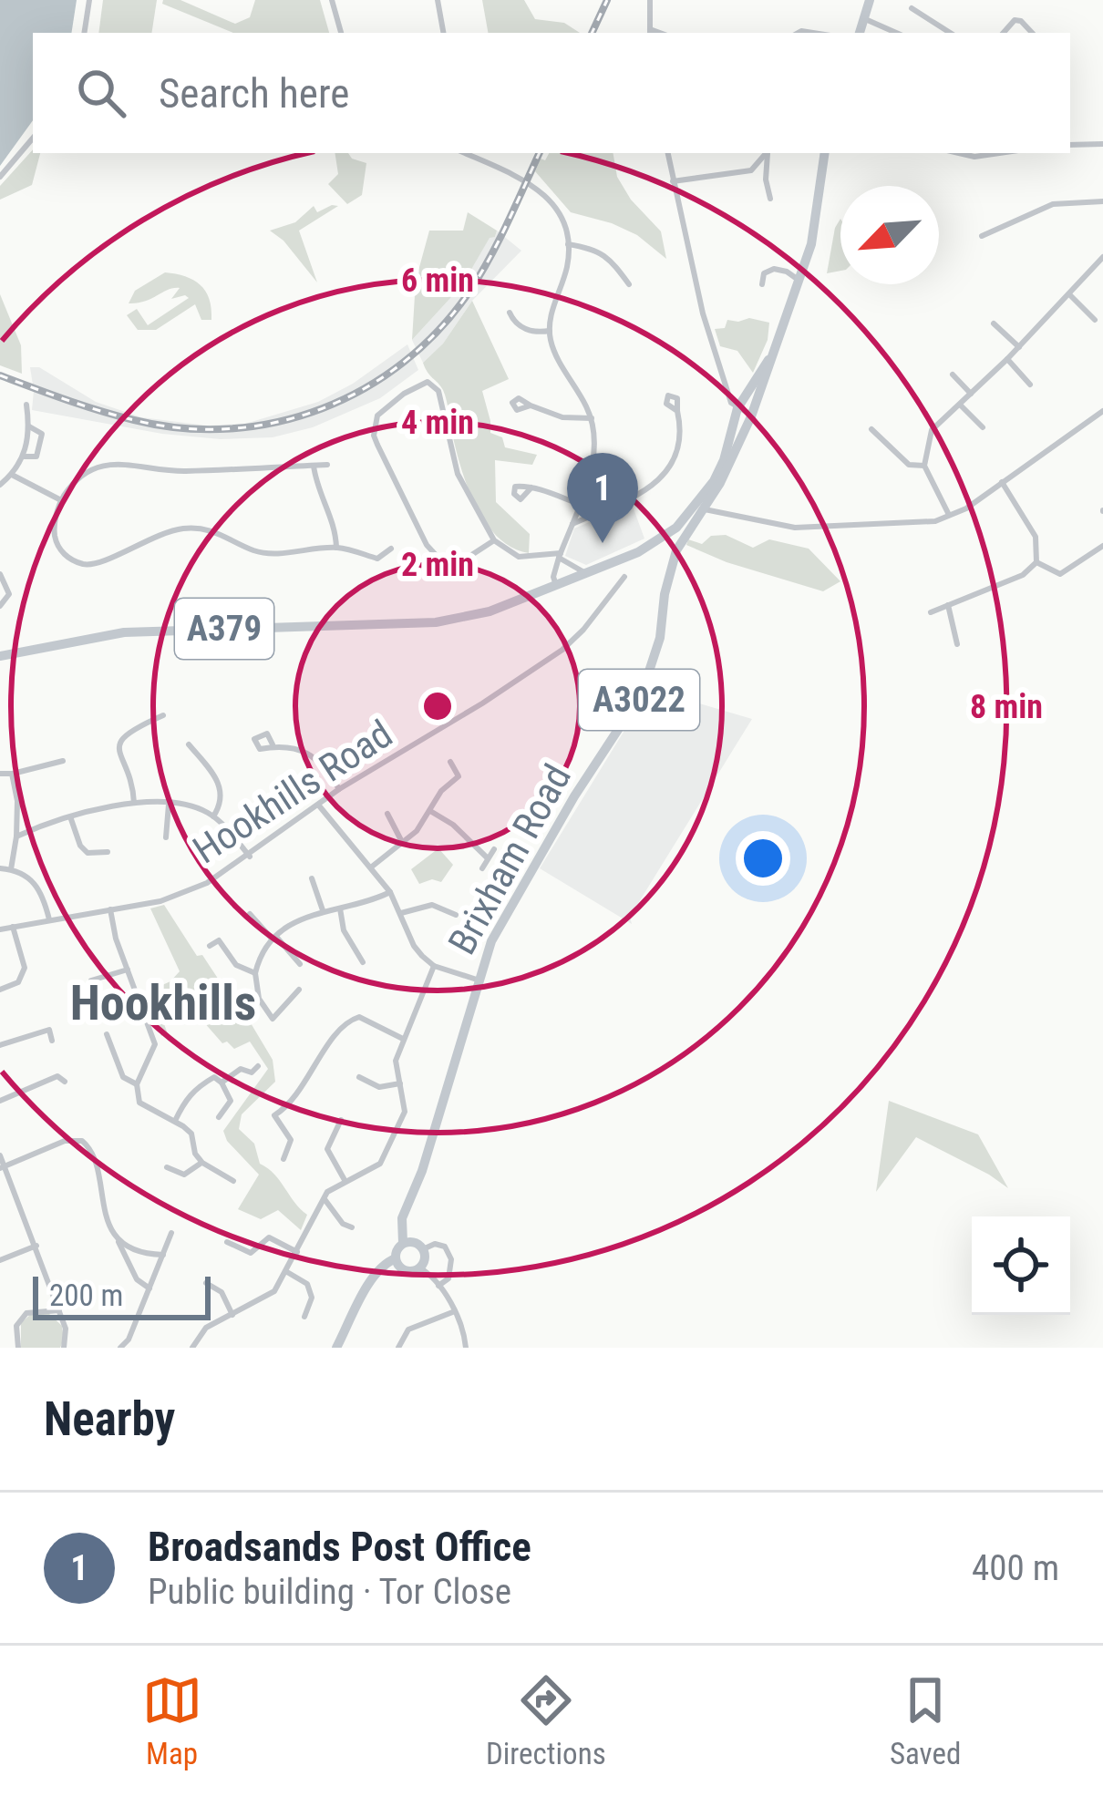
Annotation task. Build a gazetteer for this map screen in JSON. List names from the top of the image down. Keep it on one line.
{"streets":{"main road":["A379","A3022","Brixham Road"],"street":["Hookhills Road"]},"crossings":[["A3022","Brixham Road"]],"districts":["Hookhills"],"scale_bar":"200 m","north":"bottom left","page":{"search":"Search here","pins":"1","scale":"200 m","heading":"Nearby","list":[{"mark":"1","name":"Broadsands Post Office","note":"Public building · Tor Close","value":"400 m"}],"nav":["Map","Directions","Saved"]},"rings":["6 min","4 min","2 min","8 min"]}
